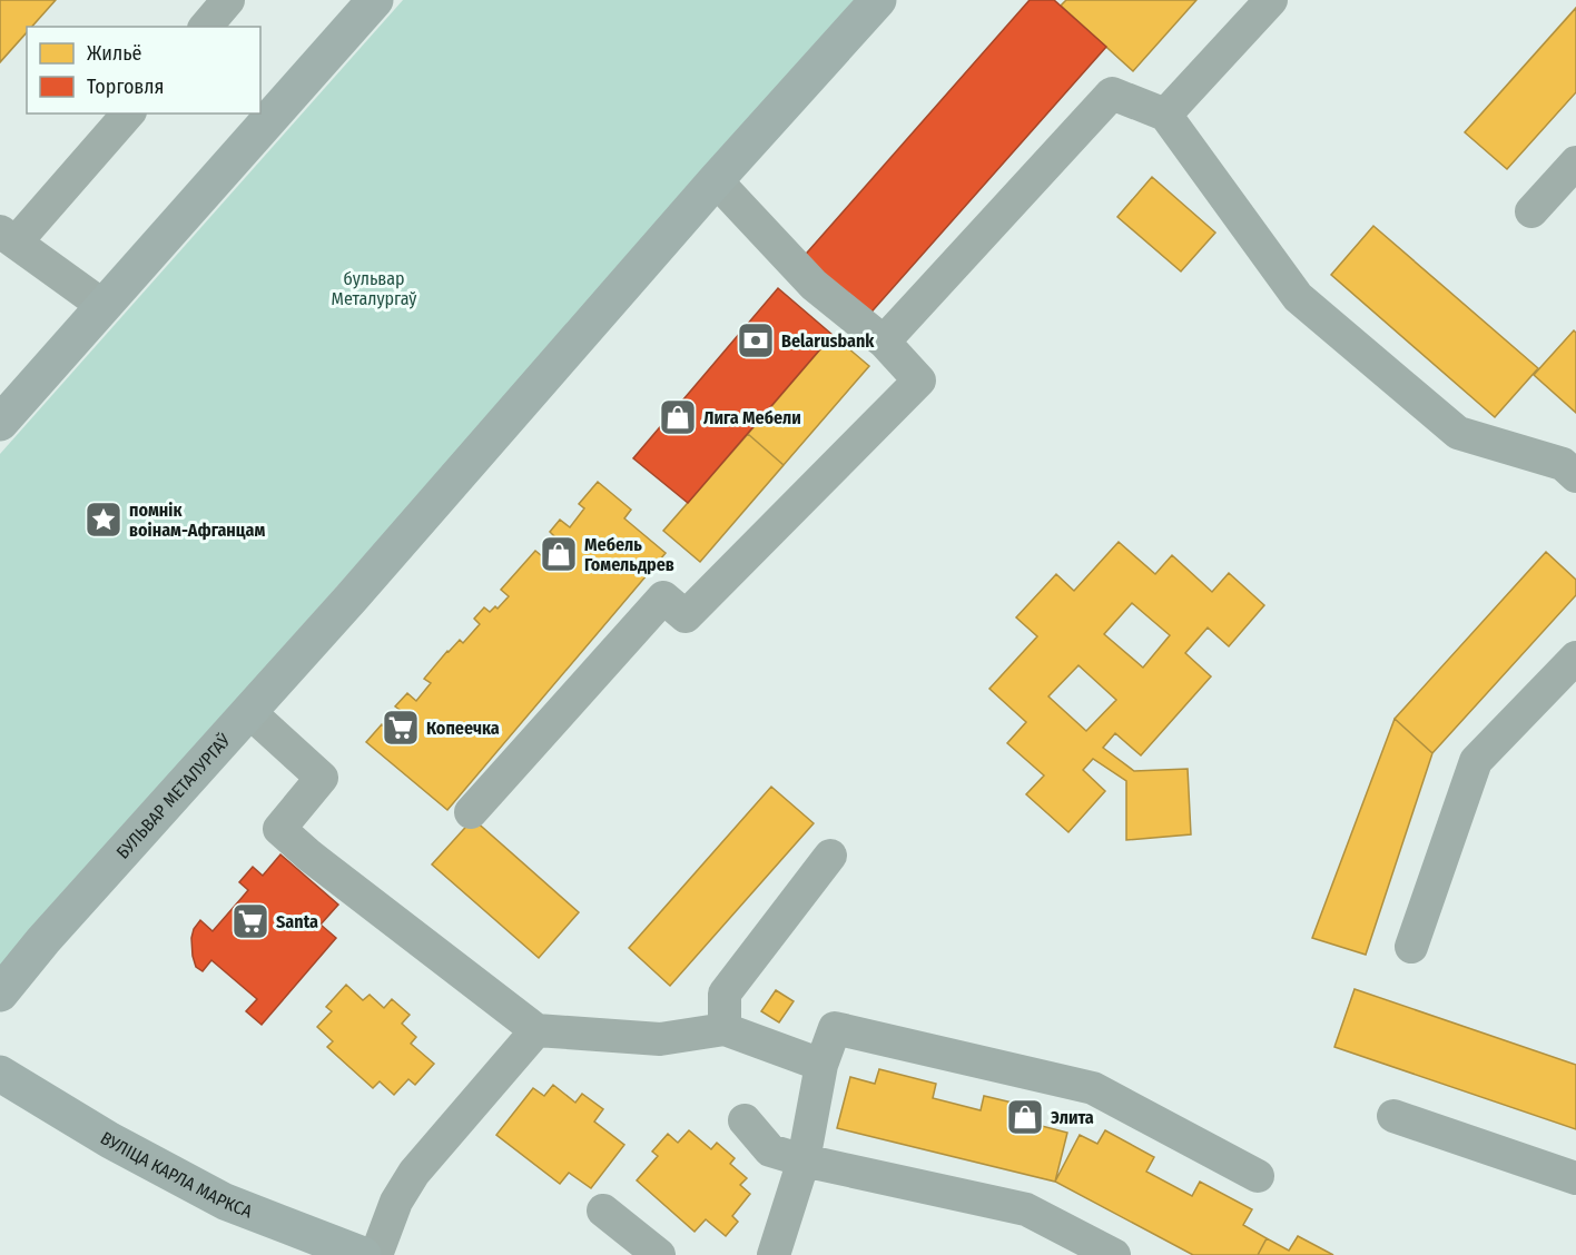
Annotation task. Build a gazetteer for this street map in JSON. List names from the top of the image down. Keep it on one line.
{"streets":{"main road":["БУЛЬВАР МЕТАЛУРГАЎ","ВУЛІЦА КАРЛА МАРКСА"]},"parks":["бульвар Металургаў"],"places":{"bank":["Belarusbank"],"shop":["Лига Мебели","Мебель Гомельдрев","Элита"],"place":["помнік воінам-Афганцам"],"supermarket":["Копеечка","Santa"]},"legend":["Жильё","Торговля"]}
